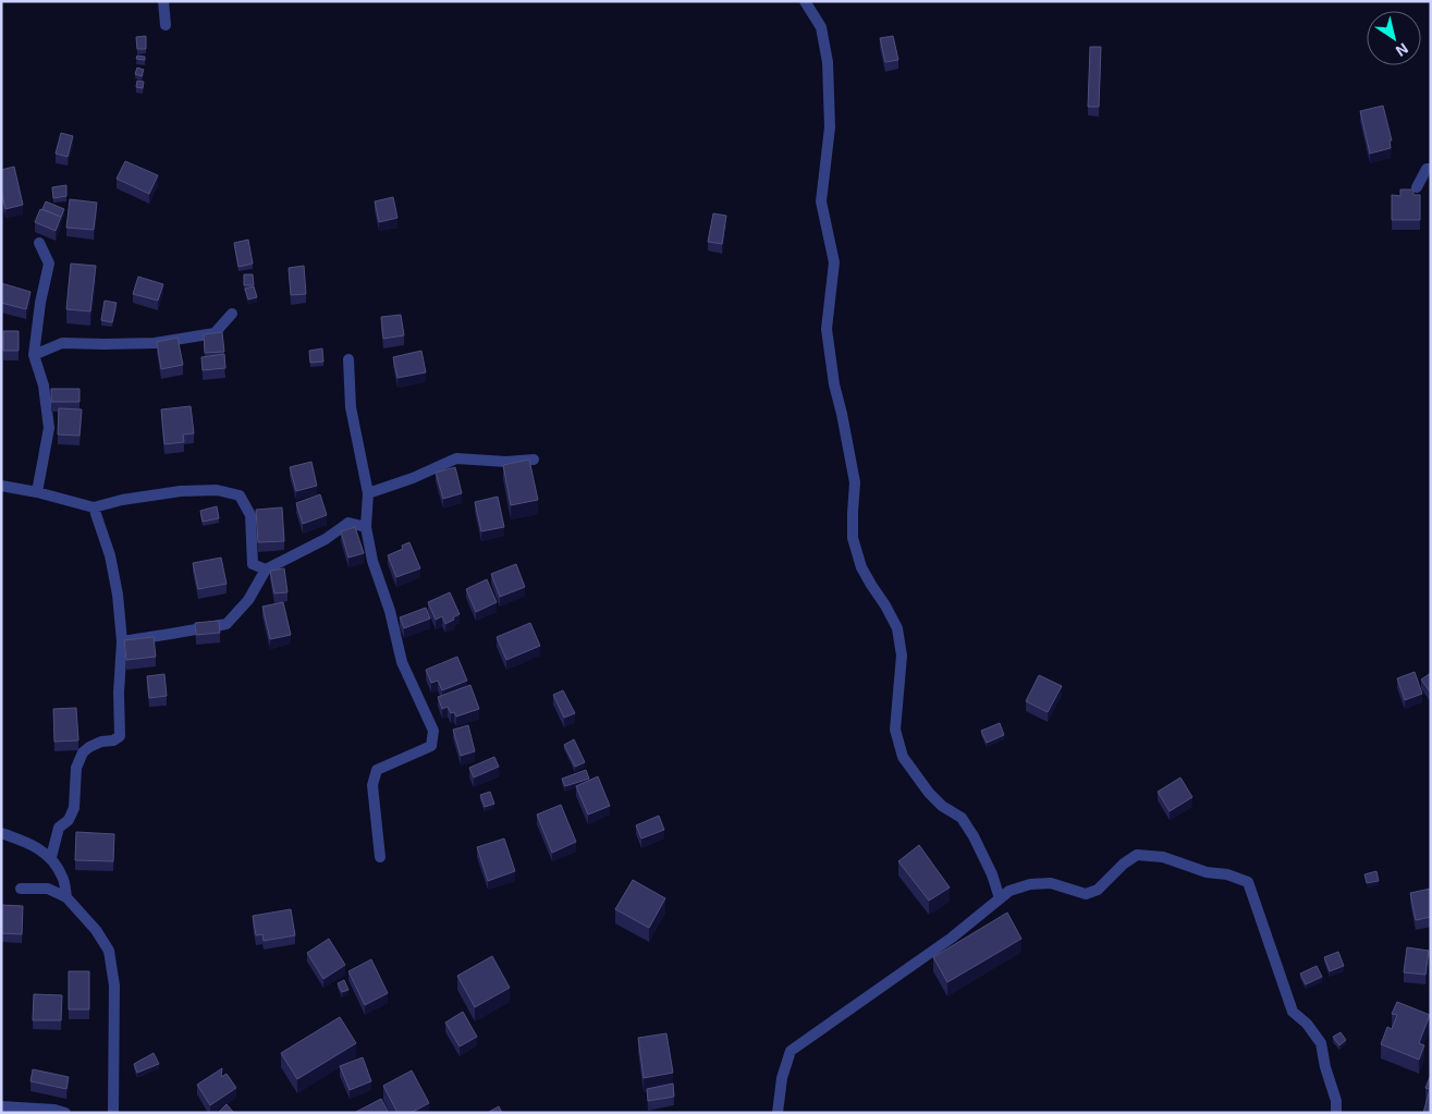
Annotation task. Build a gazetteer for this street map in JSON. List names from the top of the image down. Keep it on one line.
{"north":"bottom right"}
